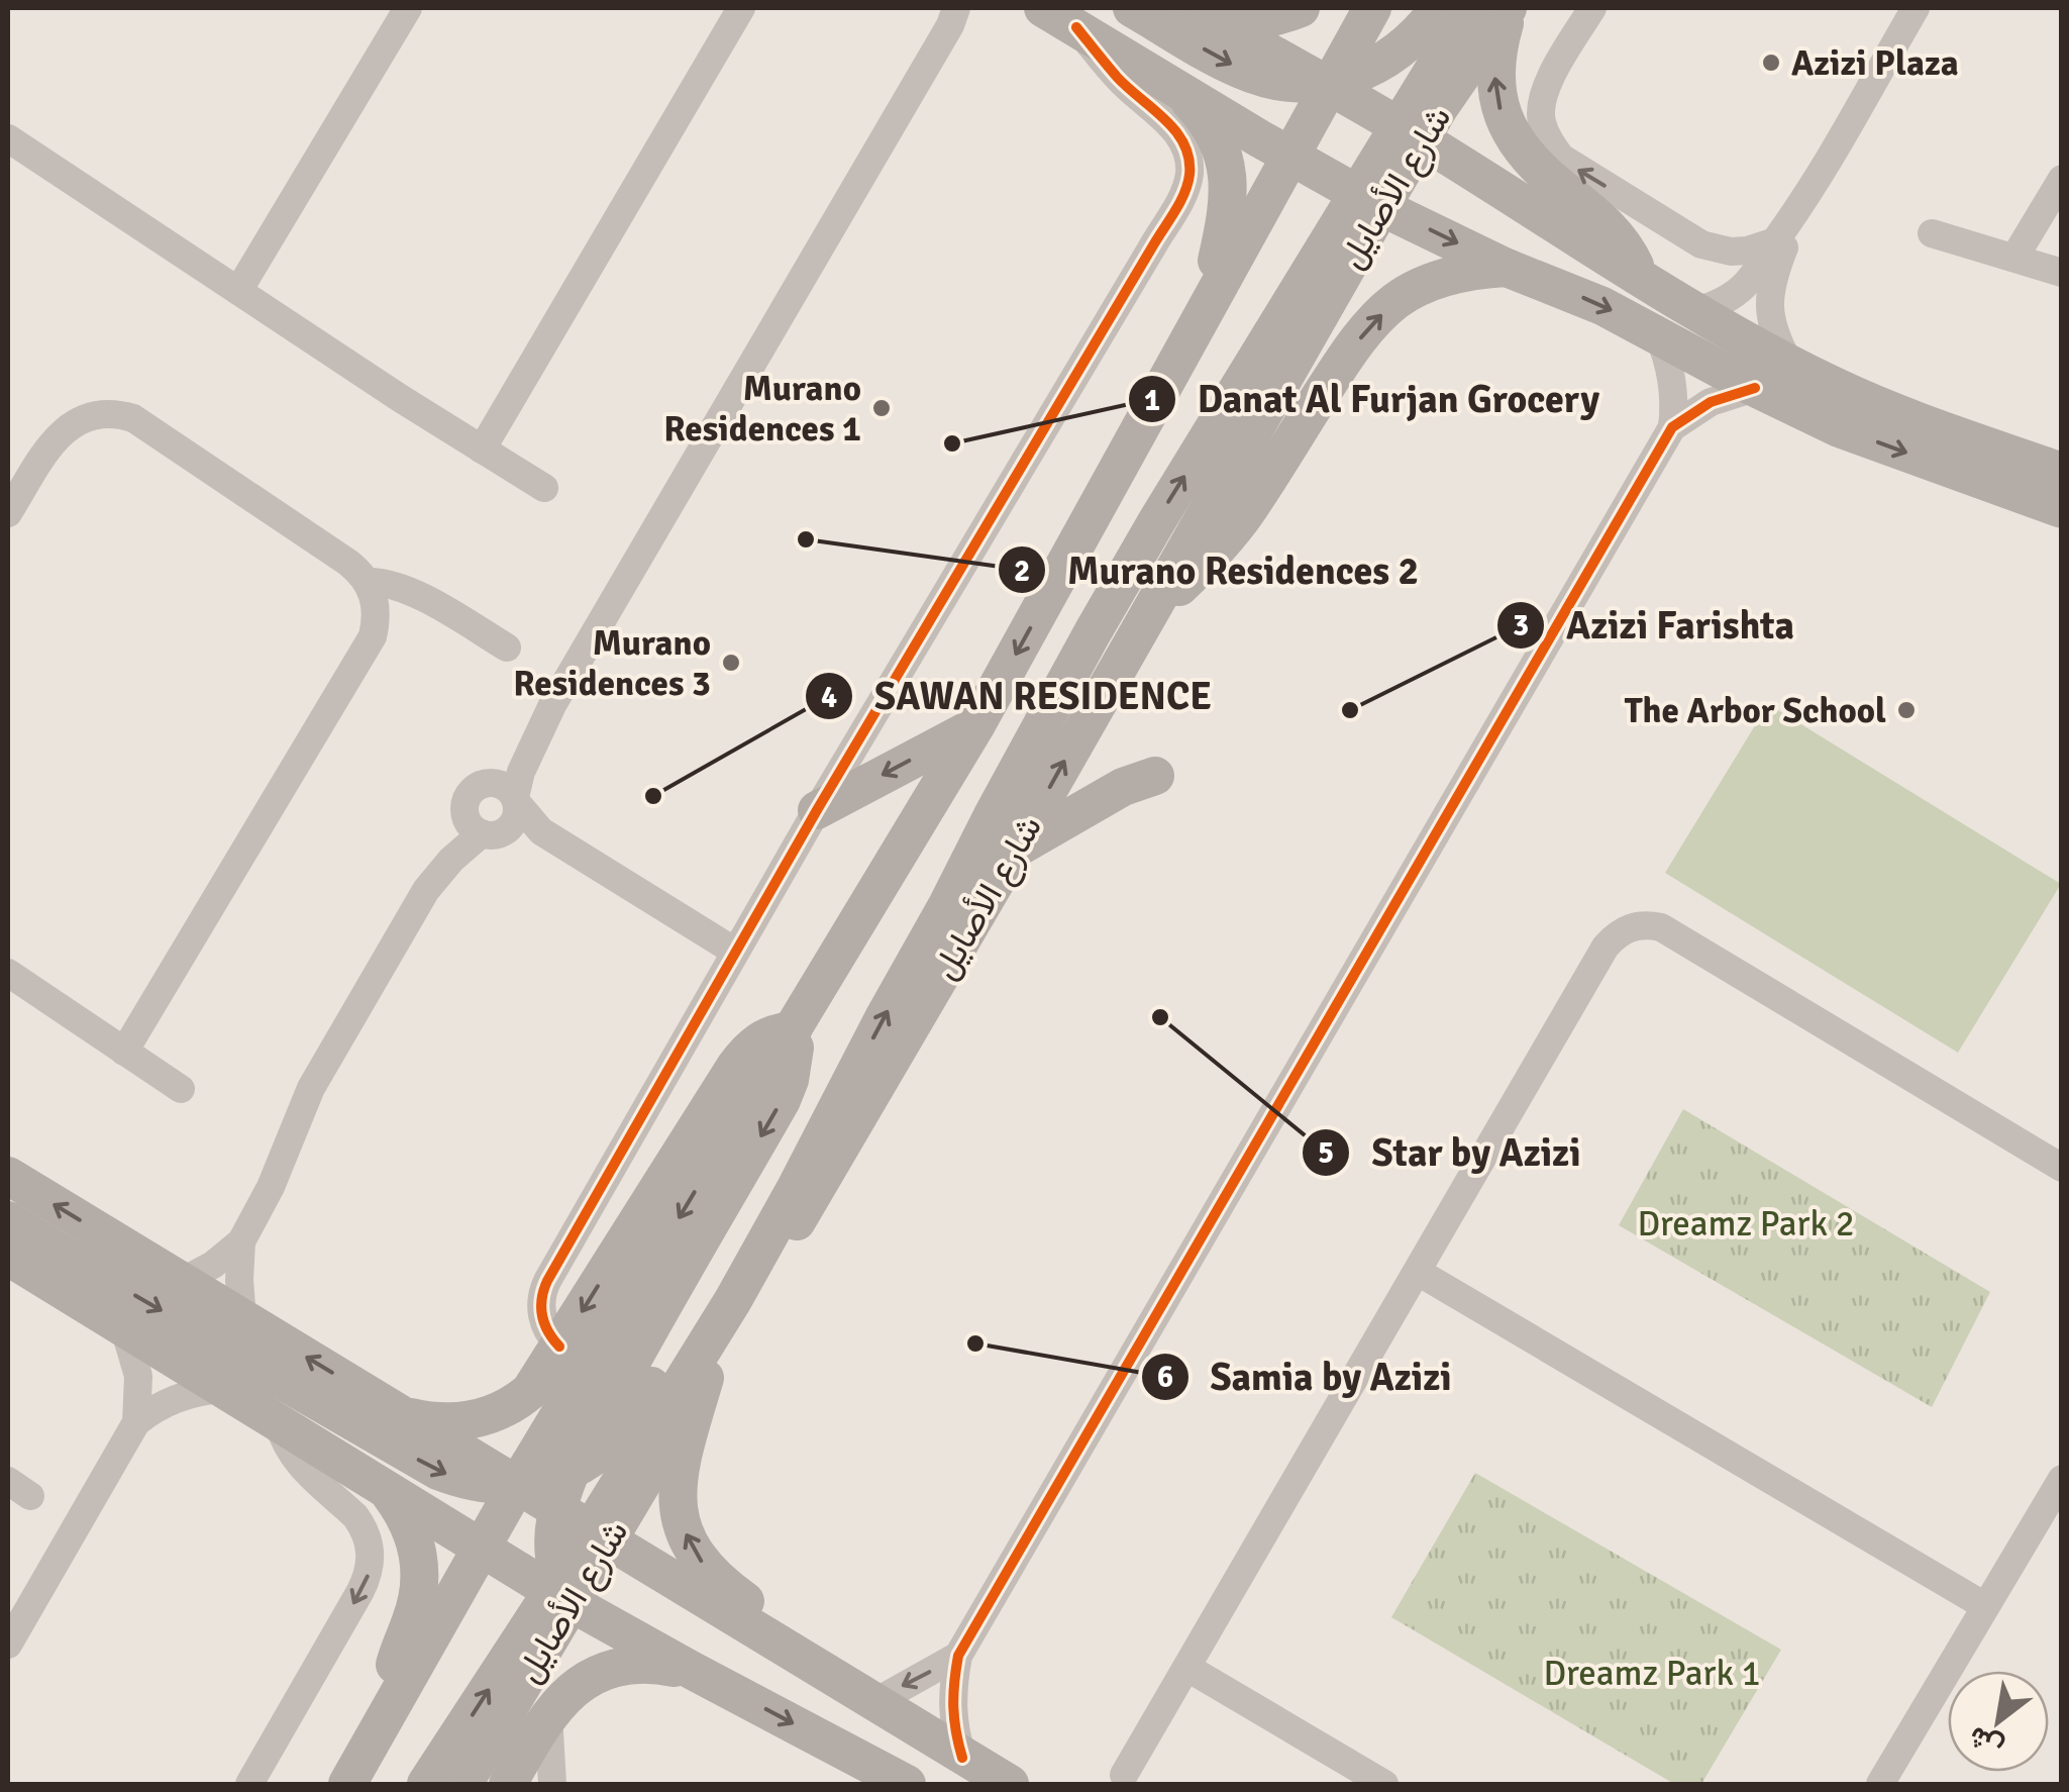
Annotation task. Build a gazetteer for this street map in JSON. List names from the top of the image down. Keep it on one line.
{"streets":{"main road":["شارع الأصايل"]},"parks":["Dreamz Park 2","Dreamz Park 1"],"places":["Azizi Plaza","Murano Residences 1","Danat Al Furjan Grocery","Murano Residences 2","Murano Residences 3","Azizi Farishta","The Arbor School","SAWAN RESIDENCE","Star by Azizi","Samia by Azizi"],"north":"bottom left"}
